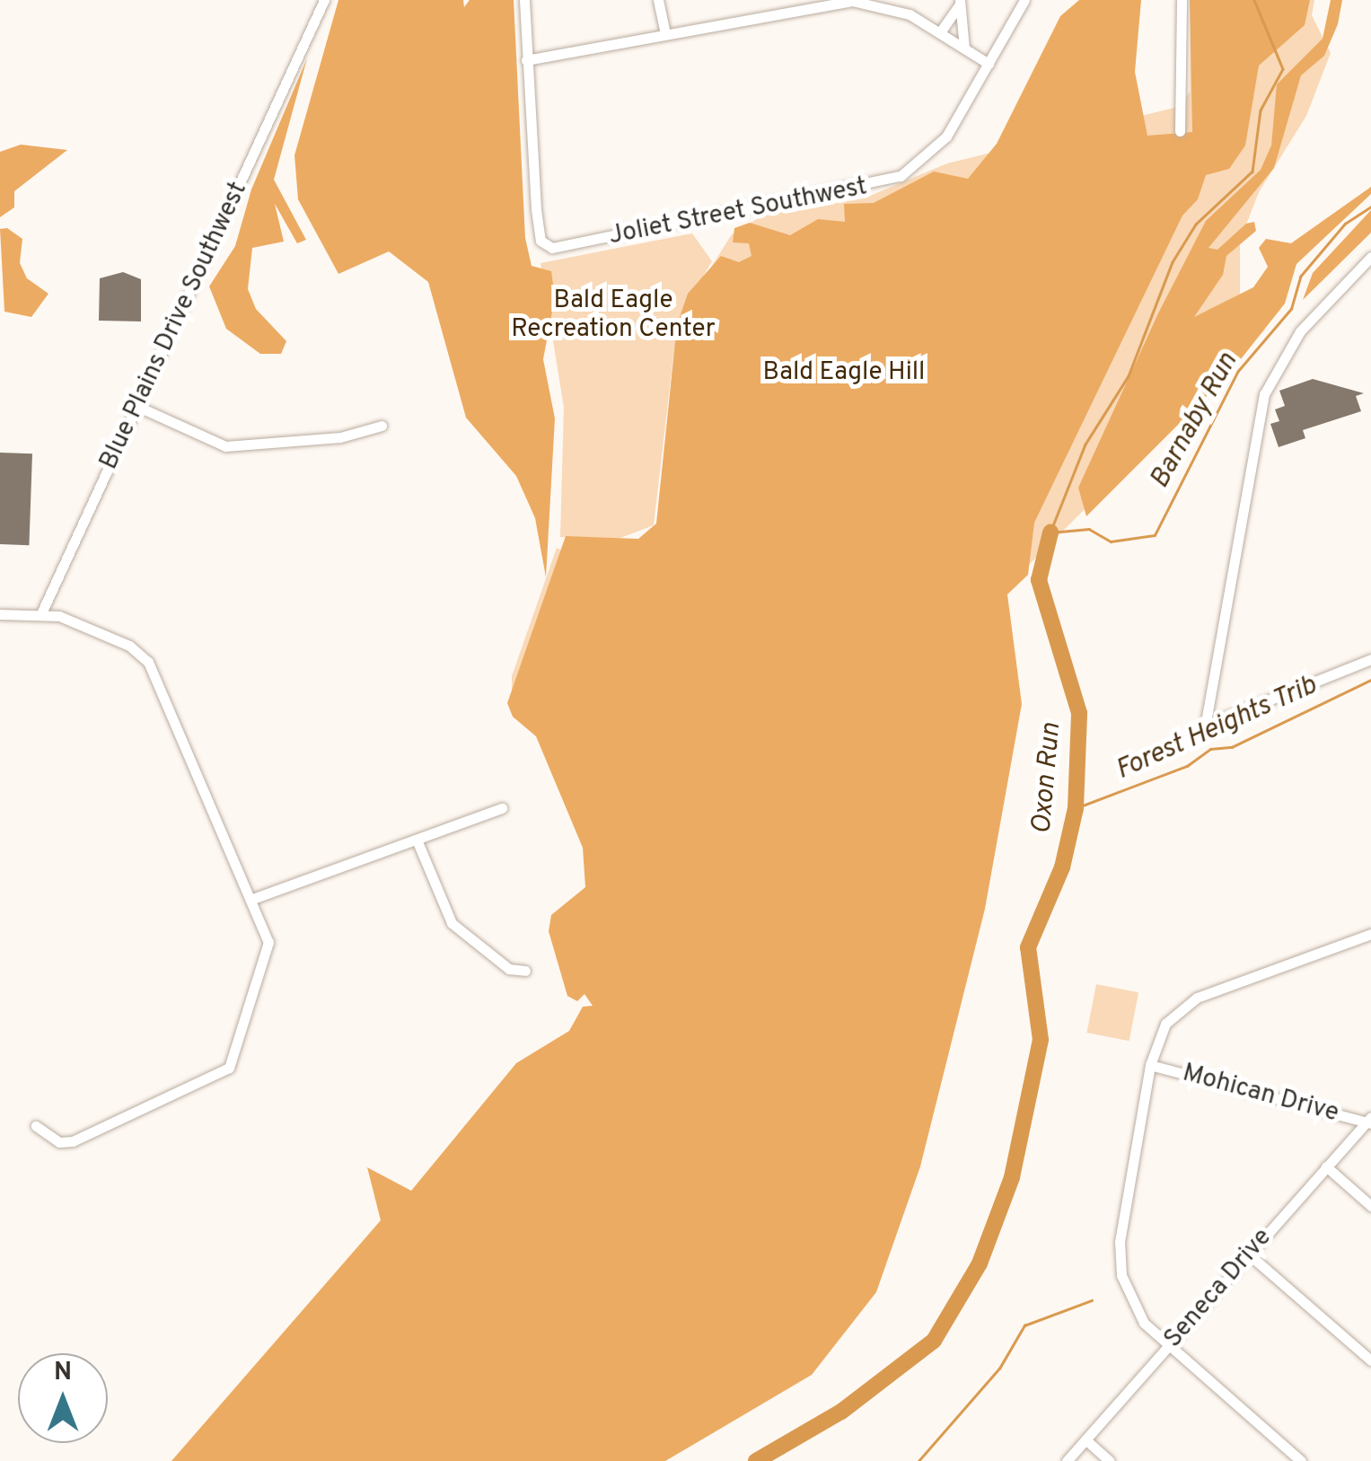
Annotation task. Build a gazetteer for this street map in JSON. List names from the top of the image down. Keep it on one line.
{"streets":{"street":["Joliet Street Southwest","Blue Plains Drive Southwest","Mohican Drive","Seneca Drive"]},"crossings":[["Mohican Drive","Seneca Drive"]],"water":["Barnaby Run","Forest Heights Trib","Oxon Run"],"parks":["Bald Eagle Recreation Center","Bald Eagle Hill"],"north":"top"}
